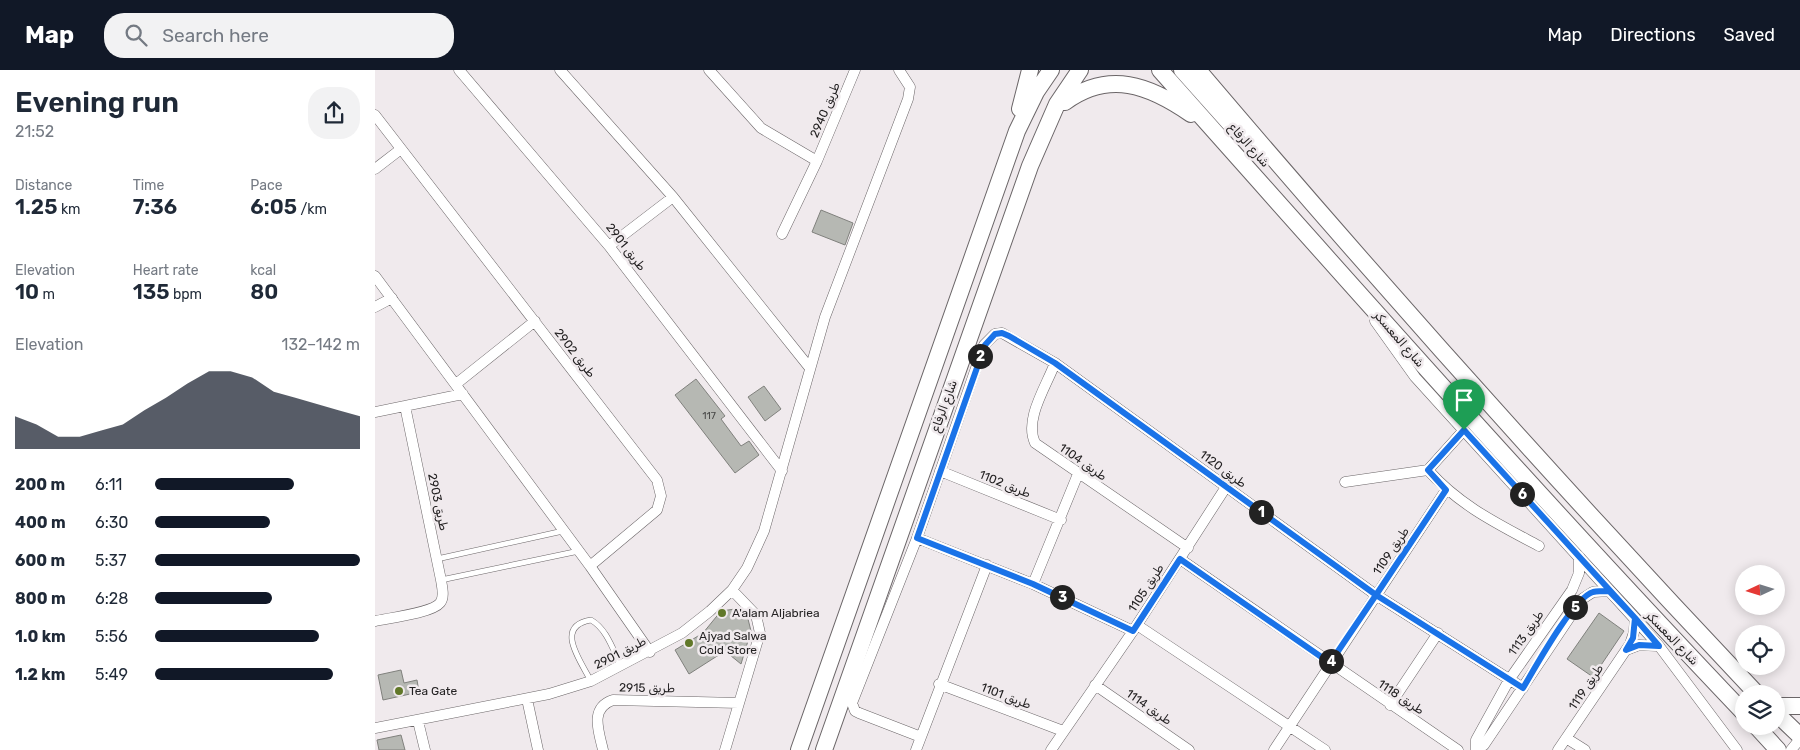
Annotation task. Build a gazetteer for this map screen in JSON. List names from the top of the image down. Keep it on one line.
{"streets":{"main road":["شارع الرفاع","شارع المعسكر"],"street":["طريق 2940","طريق 2901","طريق 2902","طريق 1104","طريق 1120","طريق 1102","طريق 2903","طريق 1109","طريق 1105","طريق 1113","طريق 1119","طريق 2915","طريق 1101","طريق 1118","طريق 1114"]},"crossings":[["شارع الرفاع","شارع المعسكر"],["طريق 1104","طريق 1120"],["طريق 1104","طريق 1105"],["طريق 1120","طريق 1102"],["طريق 1120","طريق 1109"],["طريق 1120","طريق 1105"],["طريق 1120","طريق 1113"],["طريق 1109","طريق 1118"],["طريق 1105","طريق 1101"],["طريق 1105","طريق 1118"],["طريق 1105","طريق 1114"]],"places":["A'alam Aljabriea","Ajyad Salwa Cold Store","Tea Gate"],"house_numbers":["117"],"north":"left","page":{"header":"Map","search":"Search here","nav":["Map","Directions","Saved"],"heading":["Evening run","21:52"],"stats":[["Distance","1.25 km"],["Time","7:36"],["Pace","6:05 /km"],["Elevation","10 m"],["Heart rate","135 bpm"],["kcal","80"]],"chart":["Elevation","132–142 m"],"pins":["2","6","1","3","5","4"],"list":[{"name":"200 m","note":"6:11"},{"name":"400 m","note":"6:30"},{"name":"600 m","note":"5:37"},{"name":"800 m","note":"6:28"},{"name":"1.0 km","note":"5:56"},{"name":"1.2 km","note":"5:49"}]}}
